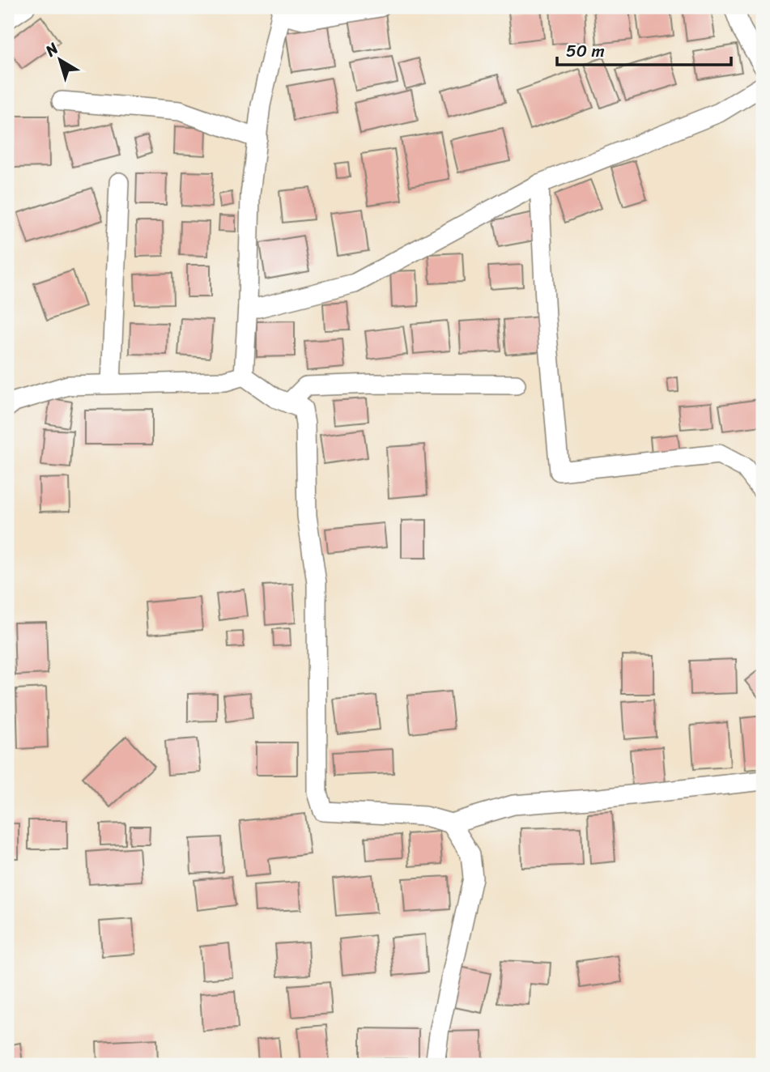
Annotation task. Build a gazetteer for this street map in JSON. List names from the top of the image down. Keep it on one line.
{"scale_bar":"50 m","north":"top left"}
